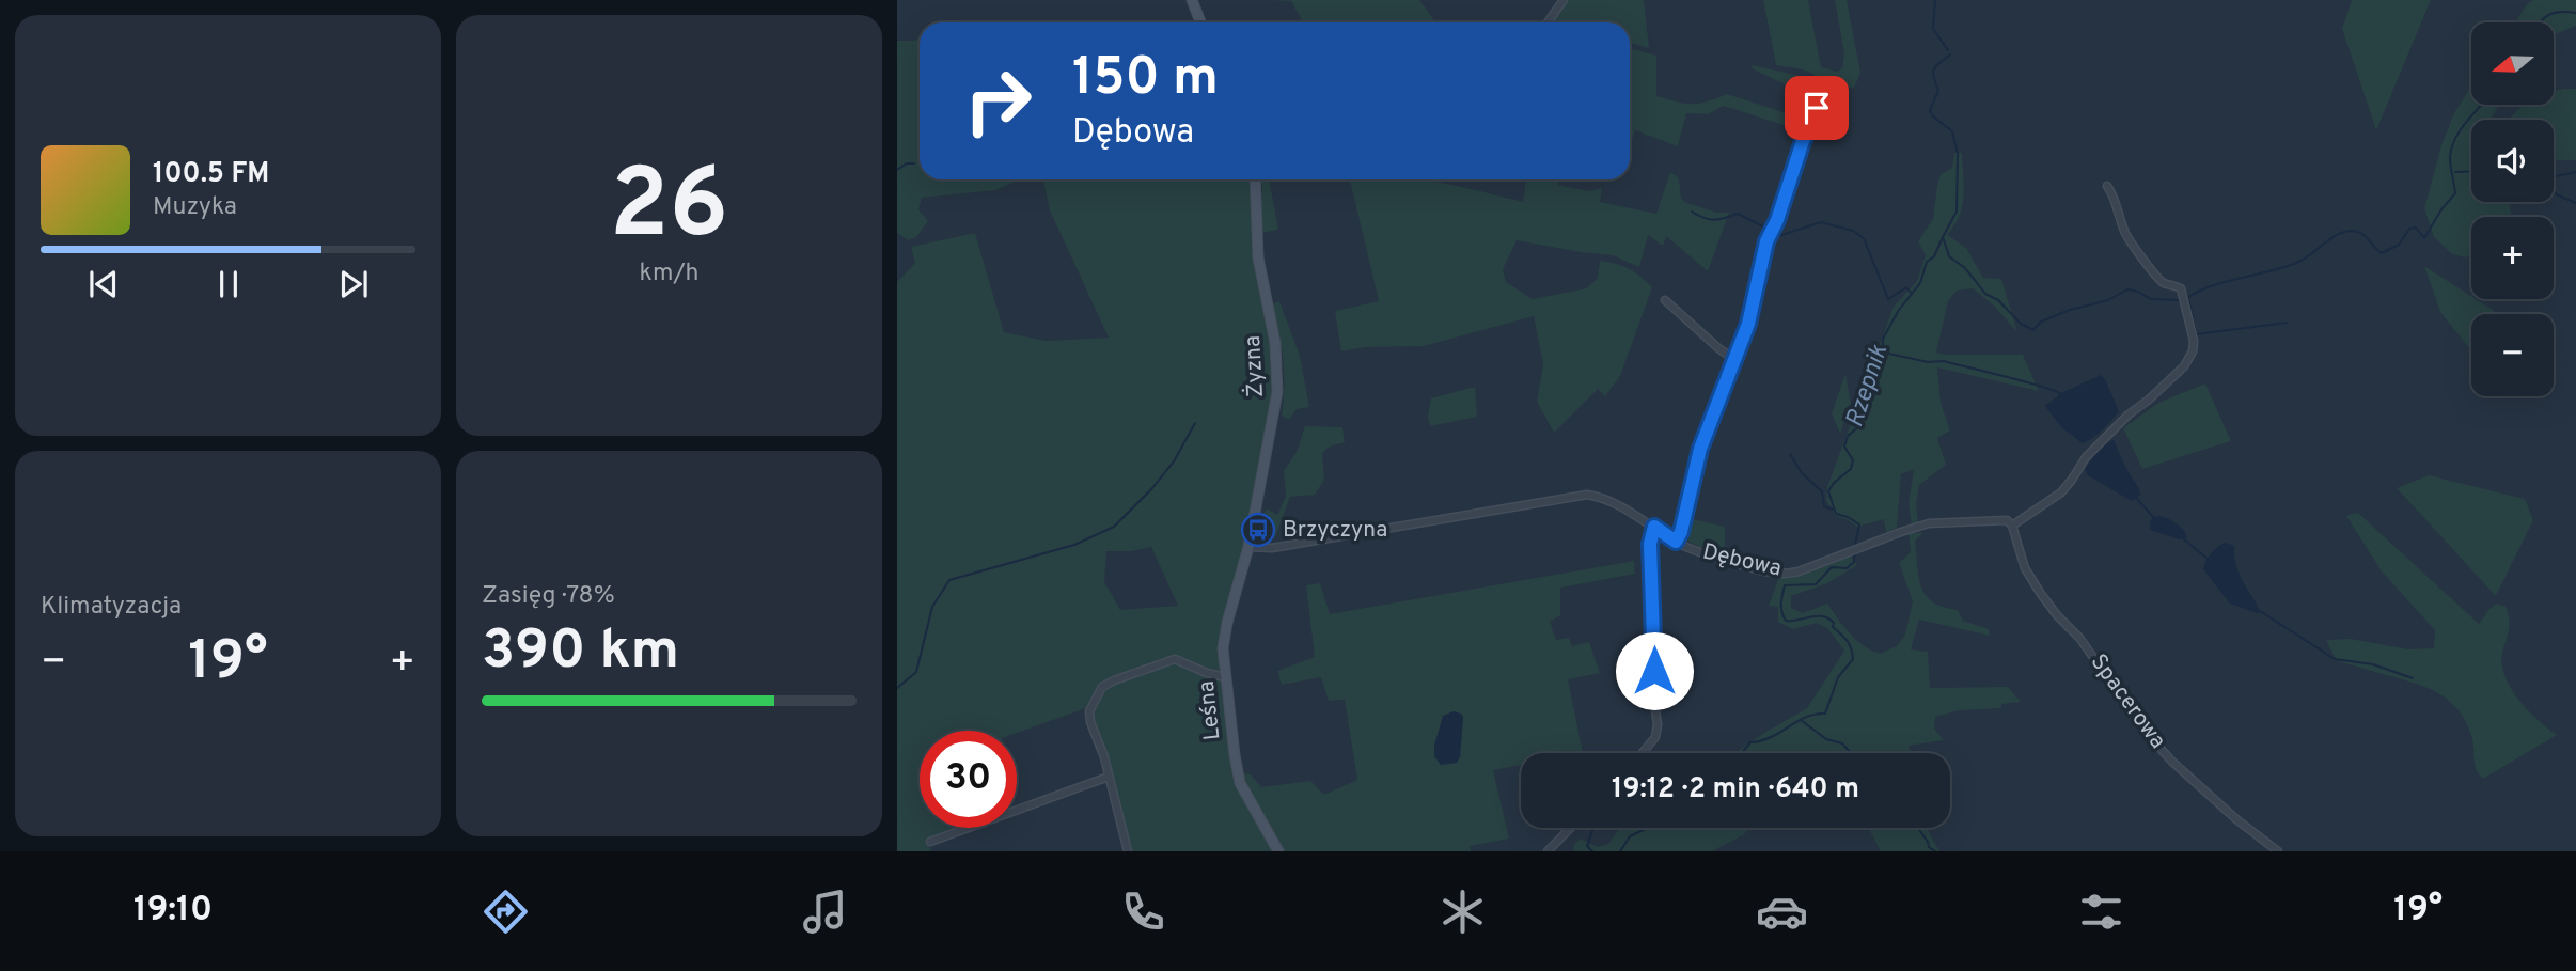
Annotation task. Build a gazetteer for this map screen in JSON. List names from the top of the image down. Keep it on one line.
{"streets":{"street":["Żyzna","Dębowa","Spacerowa","Leśna"]},"crossings":[["Żyzna","Dębowa"],["Żyzna","Leśna"],["Dębowa","Spacerowa"],["Dębowa","Leśna"]],"water":["Rzepnik"],"places":{"bus stop":["Brzyczyna"]},"north":"left","page":{"tile":[["26","km/h"],"Klimatyzacja",["Zasięg · 78%","390 km"]],"map_buttons":["+","−"],"turn":["150 m","Dębowa"],"song":["100.5 FM","Muzyka"],"heat":["−","19°","+"],"limit":"30","trip":"19:12 · 2 min · 640 m","tabs":["19:10","19°"]}}
